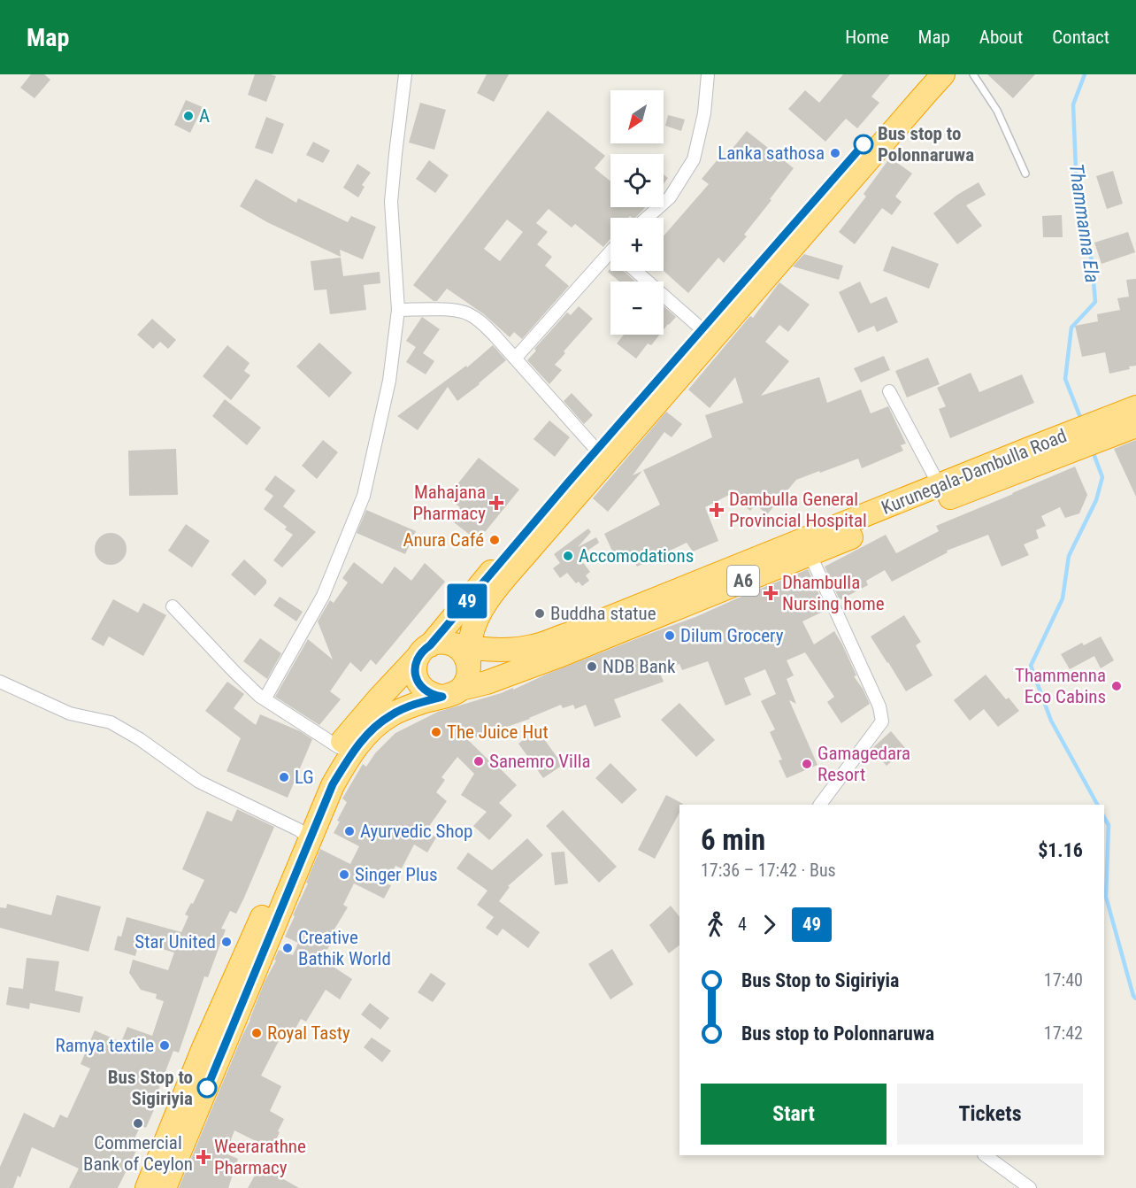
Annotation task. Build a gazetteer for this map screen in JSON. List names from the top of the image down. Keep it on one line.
{"streets":{"highway":["Kurunegala-Dambulla Road","A6"]},"water":["Thammanna Ela"],"places":{"other":["A","Bus stop to Polonnaruwa","Lanka sathosa","Anura Café","Accomodations","Buddha statue","Dilum Grocery","NDB Bank","Thammenna Eco Cabins","The Juice Hut","Sanemro Villa","Gamagedara Resort","LG","Ayurvedic Shop","Singer Plus","Star United","Creative Bathik World","Royal Tasty","Ramya textile","Bus Stop to Sigiriyia","Commercial Bank of Ceylon"],"health":["Mahajana Pharmacy","Dambulla General Provincial Hospital","Dhambulla Nursing home","Weerarathne Pharmacy"]},"lines":["bus line 49"],"north":"bottom left","page":{"header":"Map","nav":["Home","Map","About","Contact"],"on_map":"49","map_buttons":["+","−"],"heading":["6 min","17:36 – 17:42 · Bus","$1.16"],"legs":["4","49"],"list":[{"name":"Bus Stop to Sigiriyia","value":"17:40"},{"name":"Bus stop to Polonnaruwa","value":"17:42"}],"buttons":["Start","Tickets"]}}
